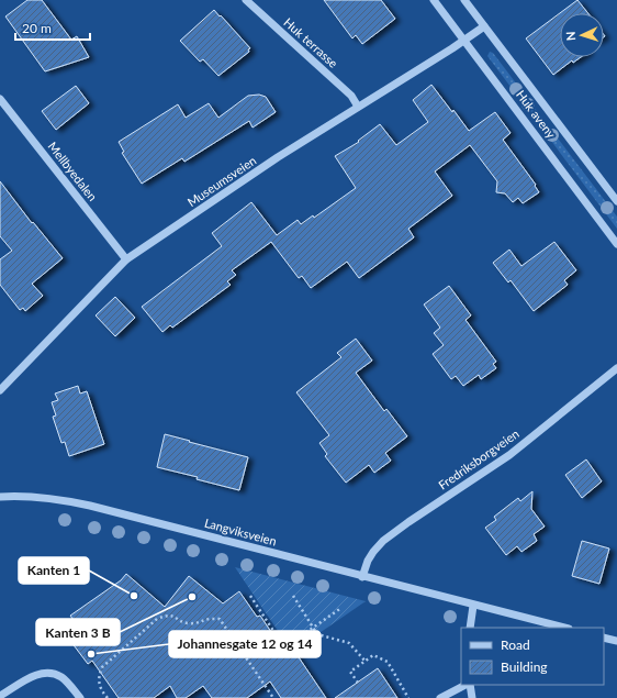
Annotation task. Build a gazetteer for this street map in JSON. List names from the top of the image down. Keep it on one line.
{"streets":{"street":["Huk terrasse","Huk aveny","Mellbyedalen","Museumsveien","Fredriksborgveien","Langviksveien"]},"crossings":[["Huk terrasse","Museumsveien"],["Huk aveny","Museumsveien"],["Mellbyedalen","Museumsveien"],["Fredriksborgveien","Langviksveien"]],"places":["Kanten 1","Kanten 3 B","Johannesgate 12 og 14"],"legend":["Road","Building"],"scale_bar":"20 m","north":"left"}
